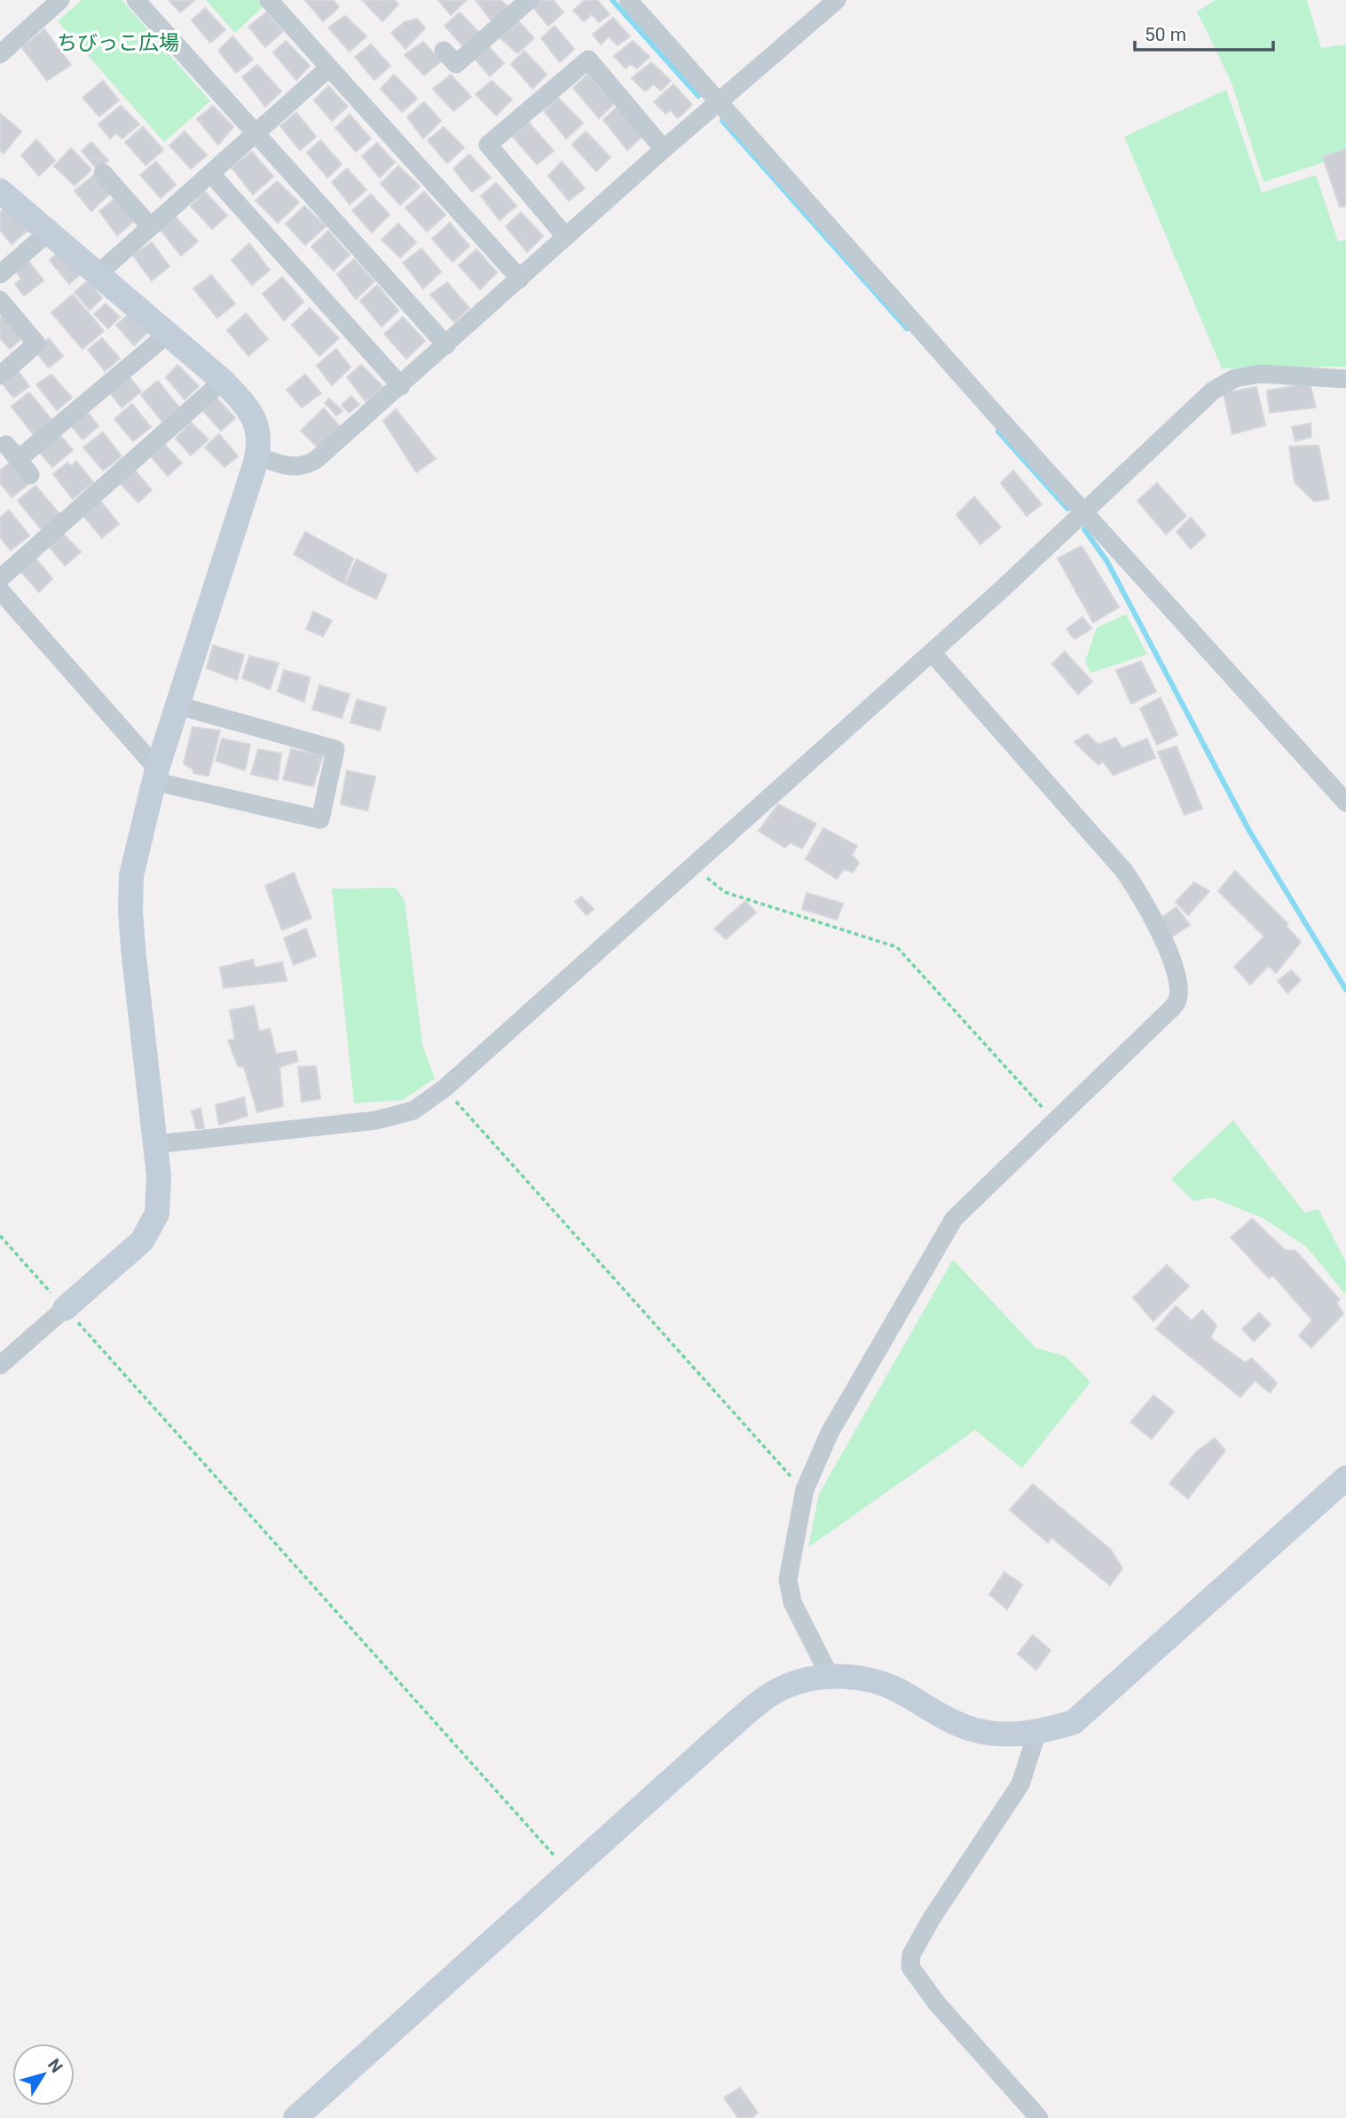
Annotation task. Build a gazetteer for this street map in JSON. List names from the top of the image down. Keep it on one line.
{"parks":["ちびっこ広場"],"scale_bar":"50 m","north":"top right"}
